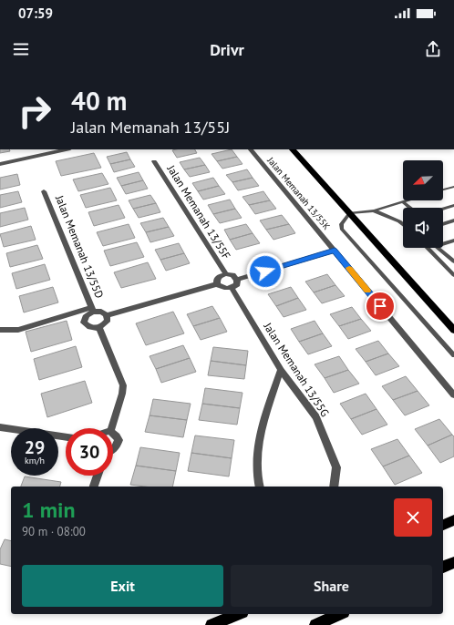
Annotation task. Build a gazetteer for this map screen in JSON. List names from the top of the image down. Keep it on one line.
{"streets":{"street":["Jalan Memanah 13/55K","Jalan Memanah 13/55F","Jalan Memanah 13/55D","Jalan Memanah 13/55G"]},"crossings":[["Jalan Memanah 13/55F","Jalan Memanah 13/55G"]],"north":"bottom left","page":{"status":"07:59","header":"Drivr","turn":["40 m","Jalan Memanah 13/55J"],"speed":"29 km/h","limit":"30","heading":["1 min","90 m · 08:00"],"buttons":["Exit","Share"]}}
